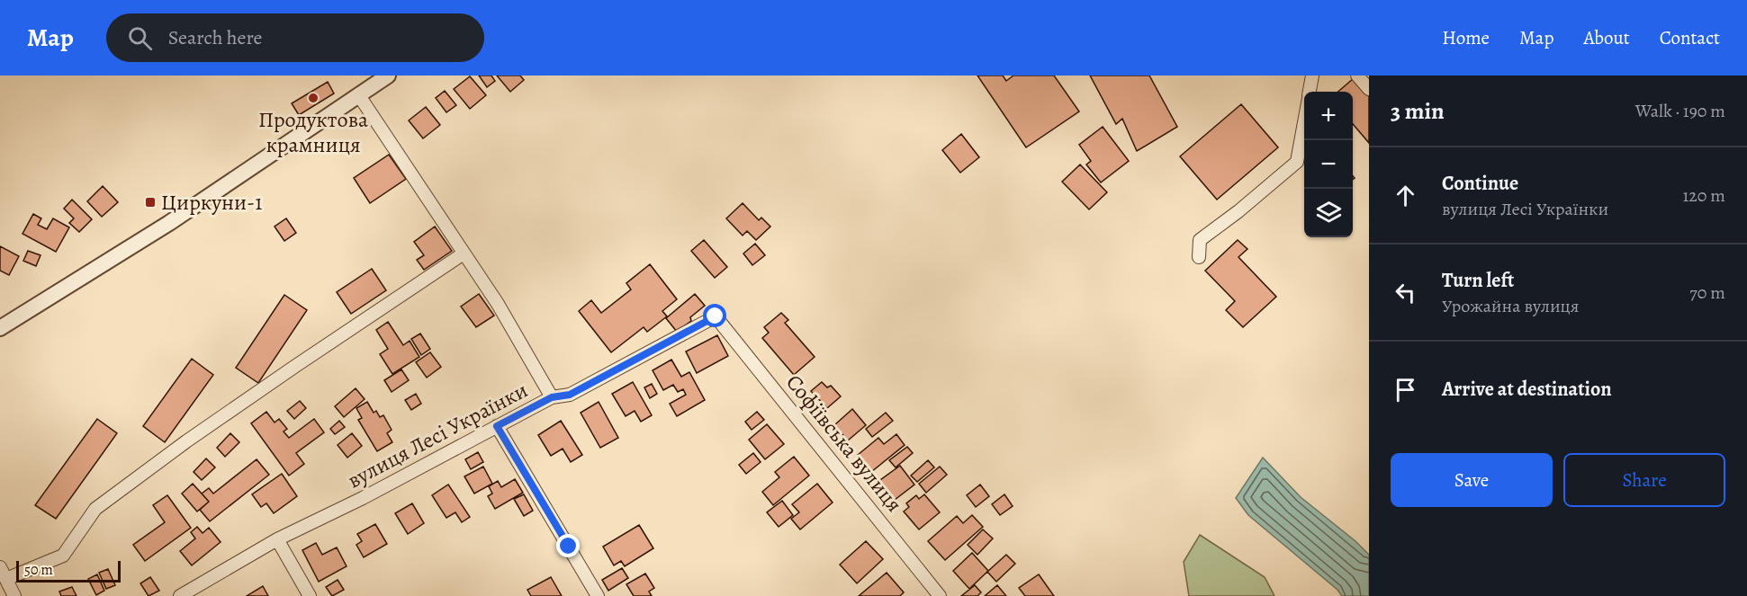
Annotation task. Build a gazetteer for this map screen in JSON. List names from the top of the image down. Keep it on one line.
{"streets":{"street":["вулиця Лесі Українки","Софіївська вулиця"]},"crossings":[["вулиця Лесі Українки","Софіївська вулиця"]],"places":{"other":["Продуктова крамниця"],"transit":["Циркуни-1"]},"scale_bar":"50 m","page":{"header":"Map","search":"Search here","nav":["Home","Map","About","Contact"],"heading":["3 min","Walk · 190 m"],"map_buttons":["+","−"],"list":[["Continue","вулиця Лесі Українки","120 m"],["Turn left","Урожайна вулиця","70 m"],"Arrive at destination"],"buttons":["Save","Share"],"scale":"50 m"}}
